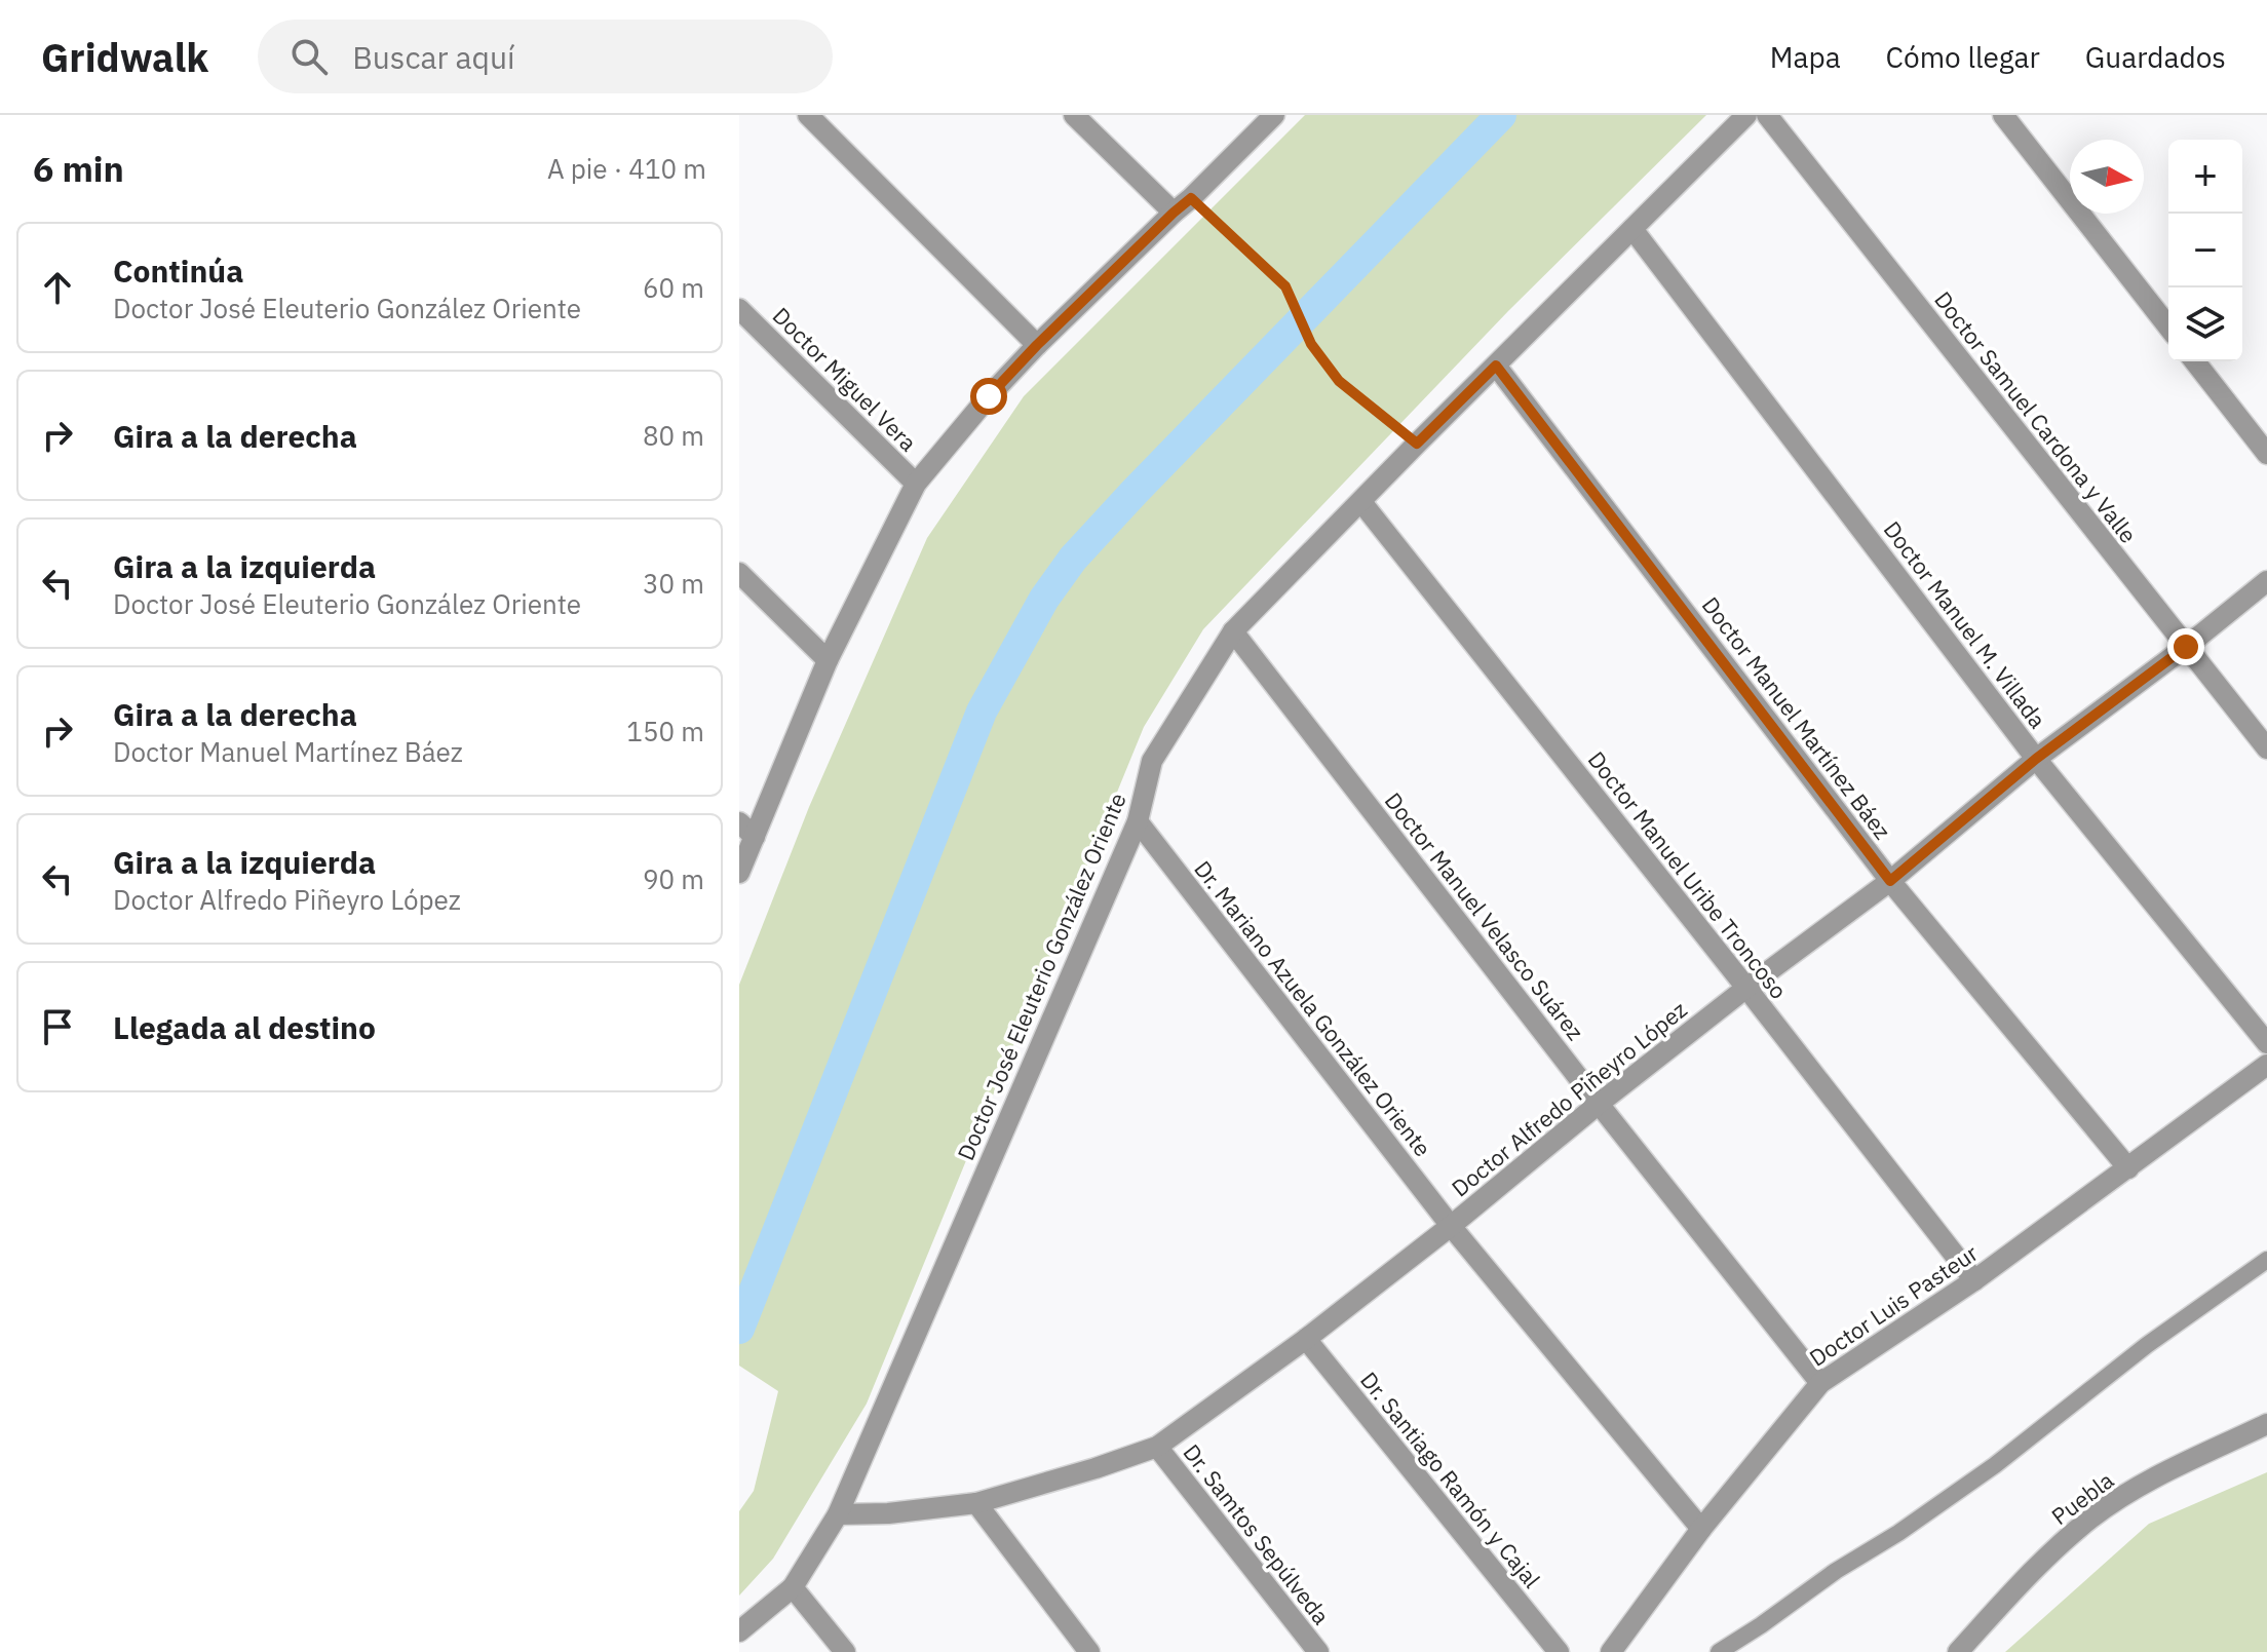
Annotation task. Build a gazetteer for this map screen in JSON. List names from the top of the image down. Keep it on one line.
{"streets":{"street":["Doctor Miguel Vera","Doctor Samuel Cardona y Valle","Doctor Manuel M. Villada","Doctor Manuel Martínez Báez","Doctor Manuel Uribe Troncoso","Doctor Manuel Velasco Suárez","Doctor José Eleuterio González Oriente","Dr. Mariano Azuela González Oriente","Doctor Alfredo Piñeyro López","Doctor Luis Pasteur","Dr. Santiago Ramón y Cajal","Puebla","Dr. Samtos Sepúlveda"]},"crossings":[["Doctor Samuel Cardona y Valle","Doctor Alfredo Piñeyro López"],["Doctor Manuel M. Villada","Doctor José Eleuterio González Oriente"],["Doctor Manuel M. Villada","Doctor Alfredo Piñeyro López"],["Doctor Manuel Martínez Báez","Doctor José Eleuterio González Oriente"],["Doctor Manuel Martínez Báez","Doctor Alfredo Piñeyro López"],["Doctor Manuel Martínez Báez","Doctor Luis Pasteur"],["Doctor Manuel Uribe Troncoso","Doctor José Eleuterio González Oriente"],["Doctor Manuel Uribe Troncoso","Doctor Alfredo Piñeyro López"],["Doctor Manuel Uribe Troncoso","Doctor Luis Pasteur"],["Doctor Manuel Velasco Suárez","Doctor José Eleuterio González Oriente"],["Doctor Manuel Velasco Suárez","Doctor Alfredo Piñeyro López"],["Doctor Manuel Velasco Suárez","Doctor Luis Pasteur"],["Doctor José Eleuterio González Oriente","Dr. Mariano Azuela González Oriente"],["Doctor José Eleuterio González Oriente","Doctor Alfredo Piñeyro López"],["Dr. Mariano Azuela González Oriente","Doctor Alfredo Piñeyro López"],["Dr. Mariano Azuela González Oriente","Doctor Luis Pasteur"],["Doctor Alfredo Piñeyro López","Dr. Santiago Ramón y Cajal"],["Doctor Alfredo Piñeyro López","Dr. Samtos Sepúlveda"]],"north":"right","page":{"header":"Gridwalk","search":"Buscar aquí","nav":["Mapa","Cómo llegar","Guardados"],"heading":["6 min","A pie · 410 m"],"map_buttons":["+","−"],"list":[["Continúa","Doctor José Eleuterio González Oriente","60 m"],["Gira a la derecha","80 m"],["Gira a la izquierda","Doctor José Eleuterio González Oriente","30 m"],["Gira a la derecha","Doctor Manuel Martínez Báez","150 m"],["Gira a la izquierda","Doctor Alfredo Piñeyro López","90 m"],"Llegada al destino"]}}
